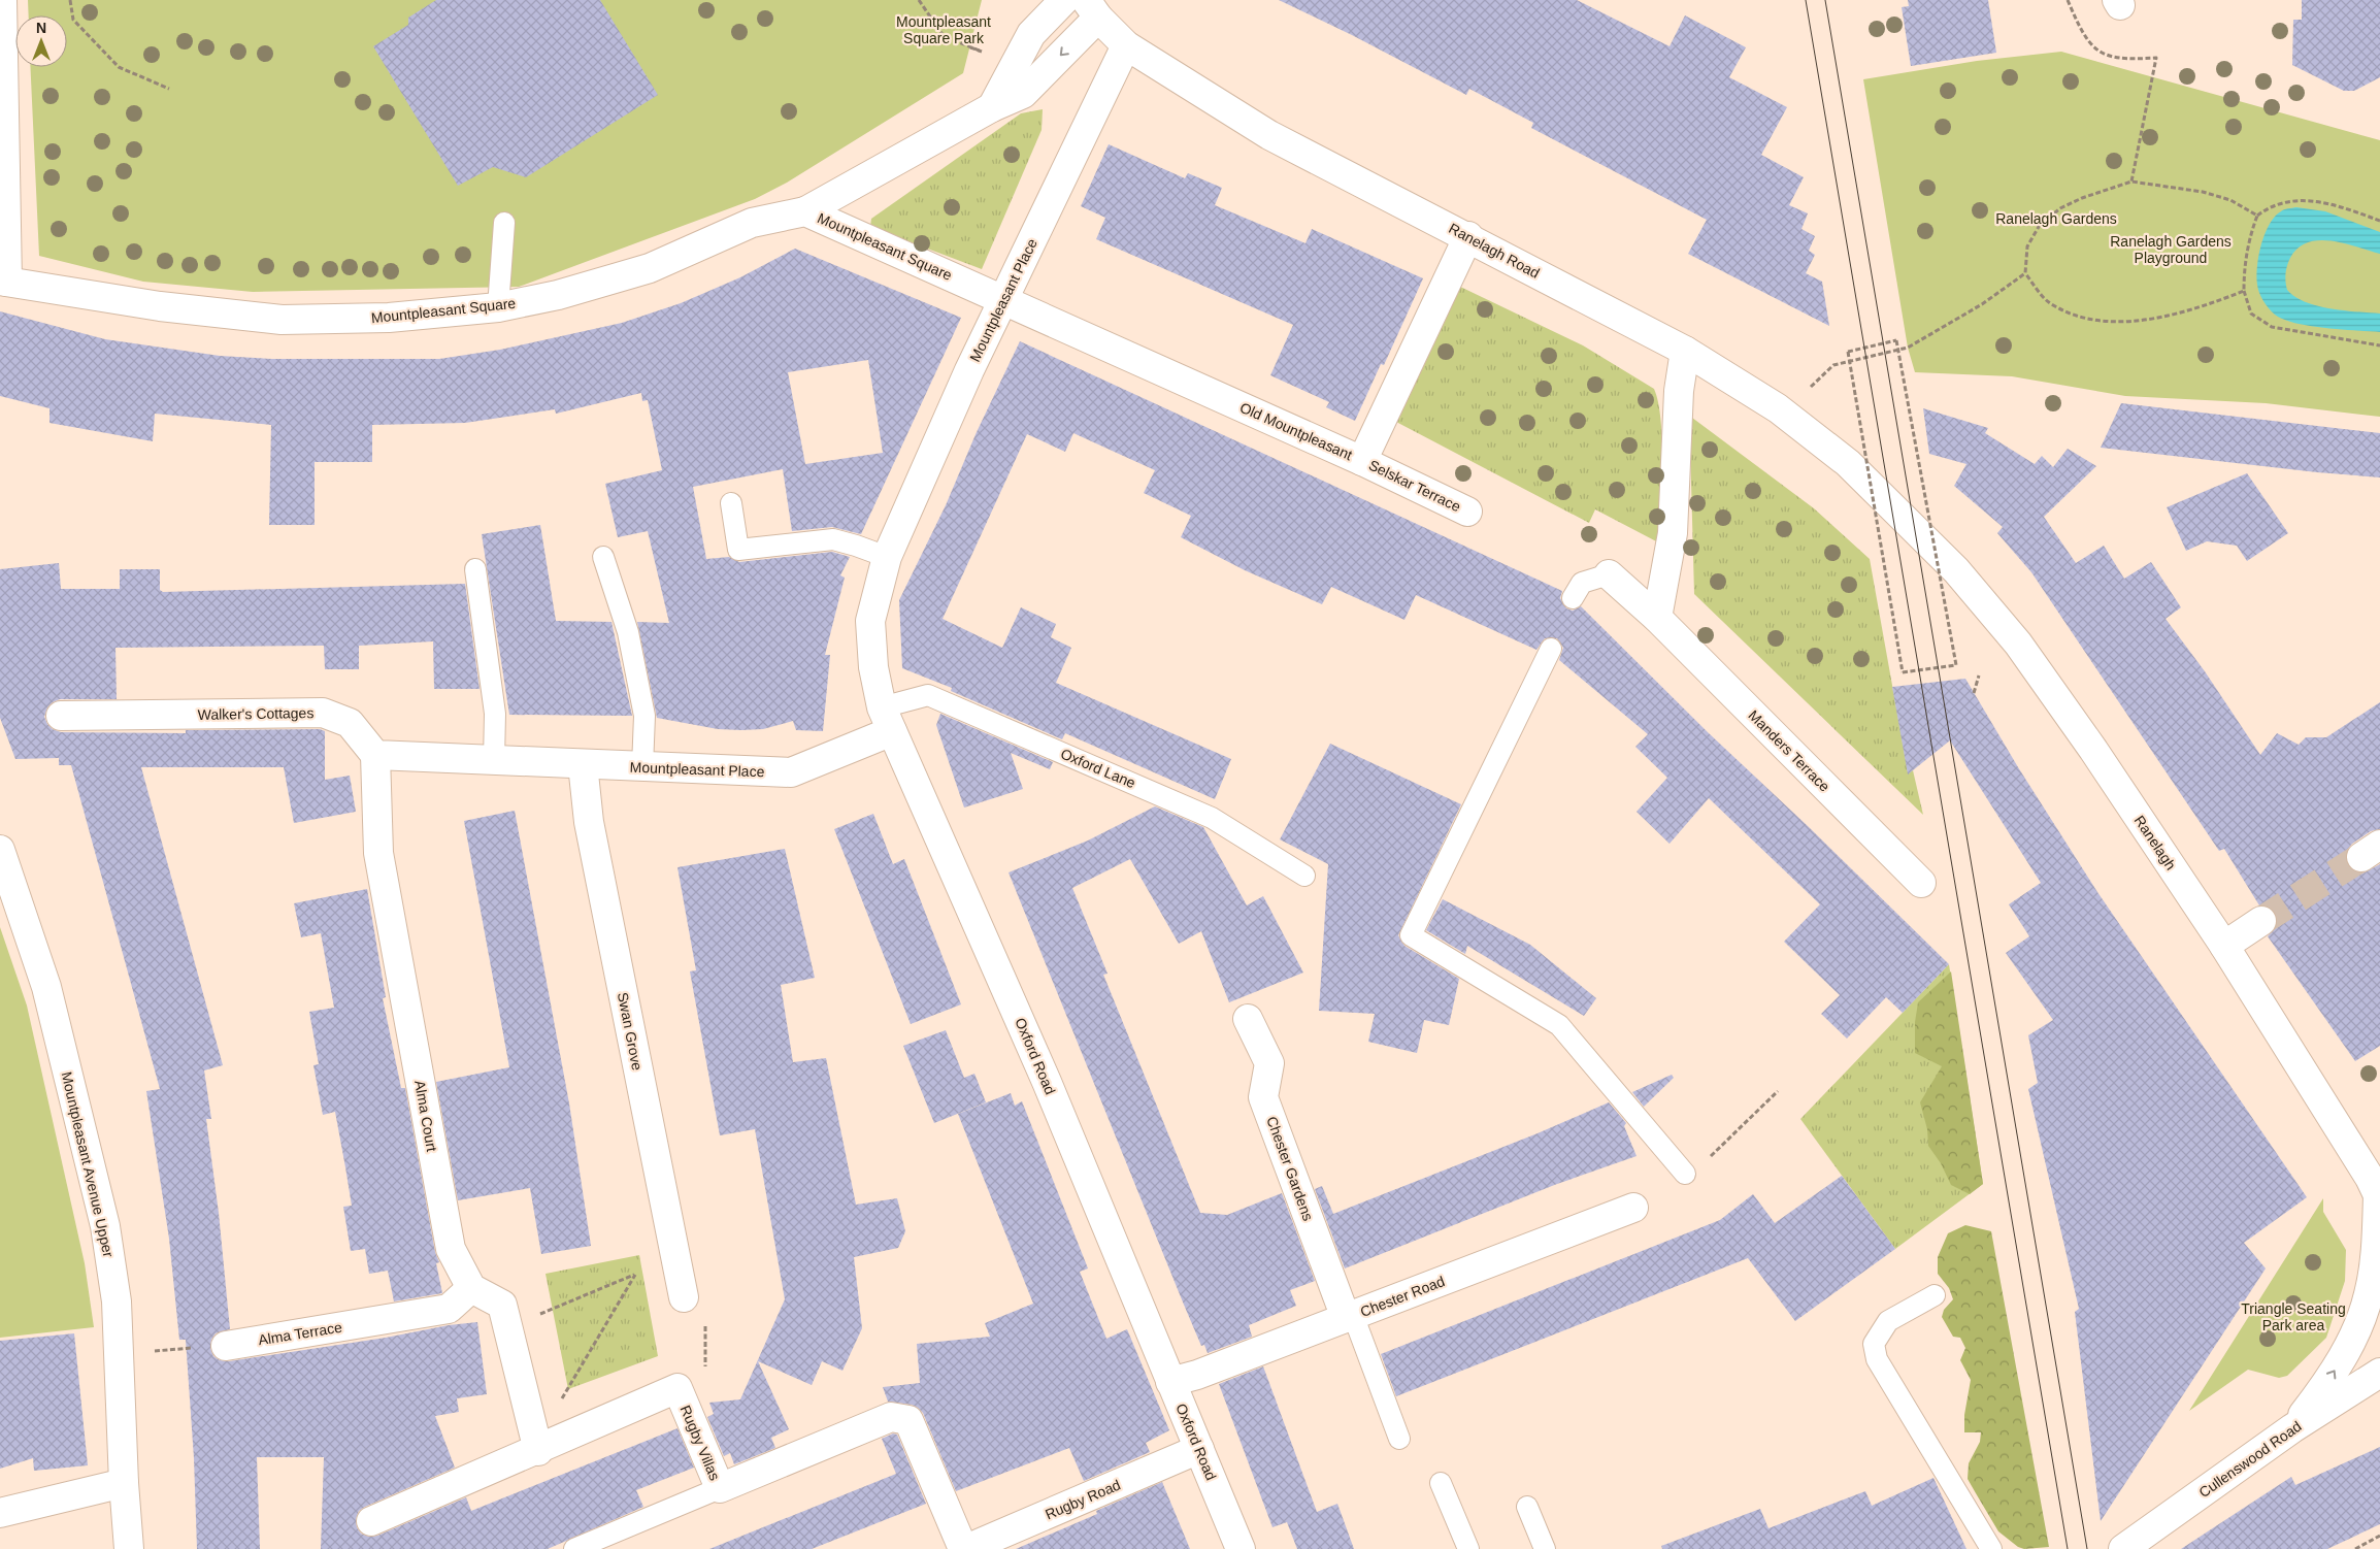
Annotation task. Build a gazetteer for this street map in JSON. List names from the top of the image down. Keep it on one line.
{"streets":{"street":["Mountpleasant Square","Ranelagh Road","Mountpleasant Place","Old Mountpleasant","Selskar Terrace","Walker's Cottages","Manders Terrace","Ranelagh","Swan Grove","Oxford Road","Alma Court","Mountpleasant Avenue Upper","Chester Gardens","Chester Road","Alma Terrace","Rugby Villas","Cullenswood Road","Rugby Road"],"lane":["Oxford Lane"]},"crossings":[["Mountpleasant Square","Mountpleasant Place"],["Mountpleasant Square","Old Mountpleasant"],["Ranelagh Road","Mountpleasant Place"],["Ranelagh Road","Old Mountpleasant"],["Ranelagh Road","Ranelagh"],["Mountpleasant Place","Old Mountpleasant"],["Mountpleasant Place","Oxford Lane"],["Mountpleasant Place","Swan Grove"],["Mountpleasant Place","Oxford Road"],["Old Mountpleasant","Selskar Terrace"],["Walker's Cottages","Alma Court"],["Oxford Lane","Oxford Road"],["Oxford Road","Chester Road"],["Oxford Road","Rugby Road"],["Alma Court","Alma Terrace"],["Chester Gardens","Chester Road"],["Rugby Villas","Rugby Road"]],"parks":["Mountpleasant Square Park","Ranelagh Gardens","Ranelagh Gardens Playground","Triangle Seating Park area"],"north":"top"}
